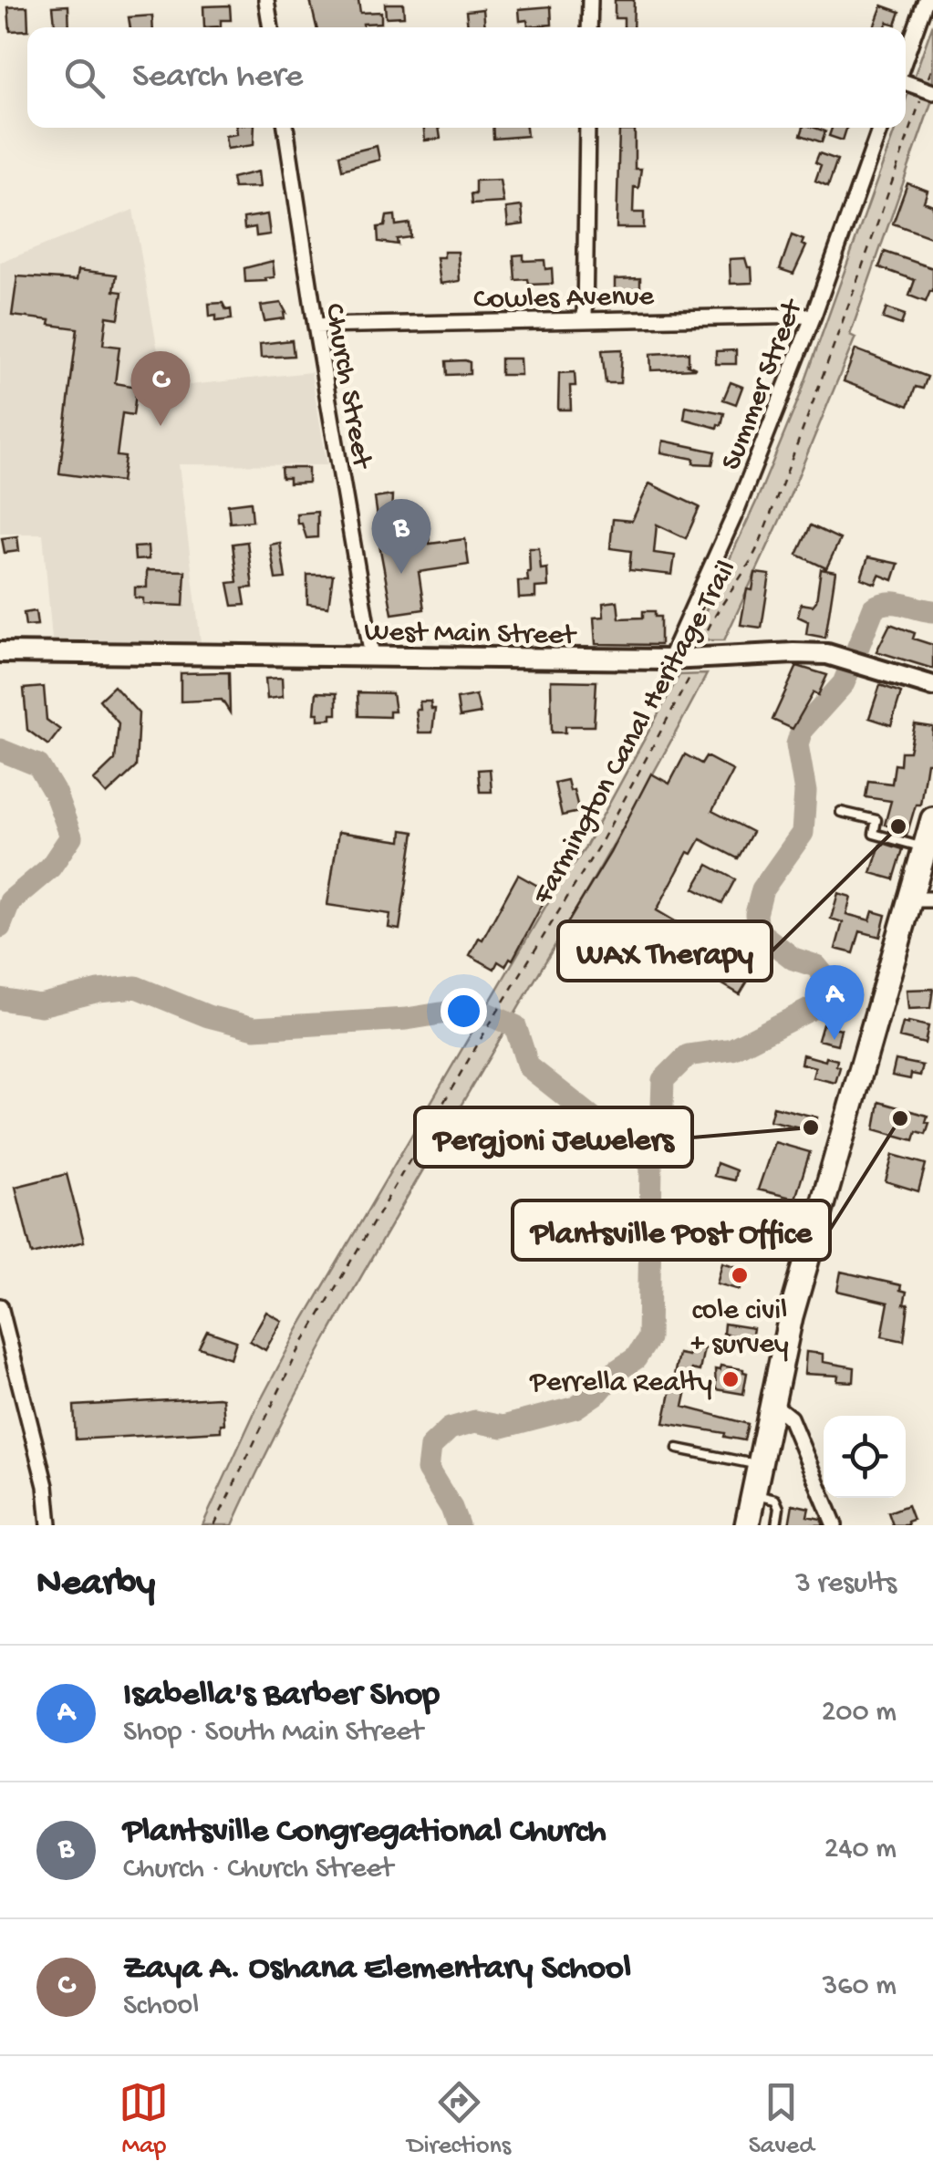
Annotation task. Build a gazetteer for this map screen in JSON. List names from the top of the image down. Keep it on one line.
{"streets":{"main road":["West Main Street"],"street":["Cowles Avenue","Summer Street","Church Street"],"path":["Farmington Canal Heritage Trail"]},"crossings":[["Cowles Avenue","Summer Street"],["Cowles Avenue","Church Street"],["Summer Street","West Main Street"],["Church Street","West Main Street"],["West Main Street","Farmington Canal Heritage Trail"]],"places":["WAX Therapy","Plantsville Post Office","Pergjoni Jewelers","cole civil + survey","Perrella Realty"],"page":{"search":"Search here","pins":["C","B","A"],"heading":["Nearby","3 results"],"list":[{"mark":"A","name":"Isabella's Barber Shop","note":"Shop · South Main Street","value":"200 m"},{"mark":"B","name":"Plantsville Congregational Church","note":"Church · Church Street","value":"240 m"},{"mark":"C","name":"Zaya A. Oshana Elementary School","note":"School","value":"360 m"}],"nav":["Map","Directions","Saved"]}}
